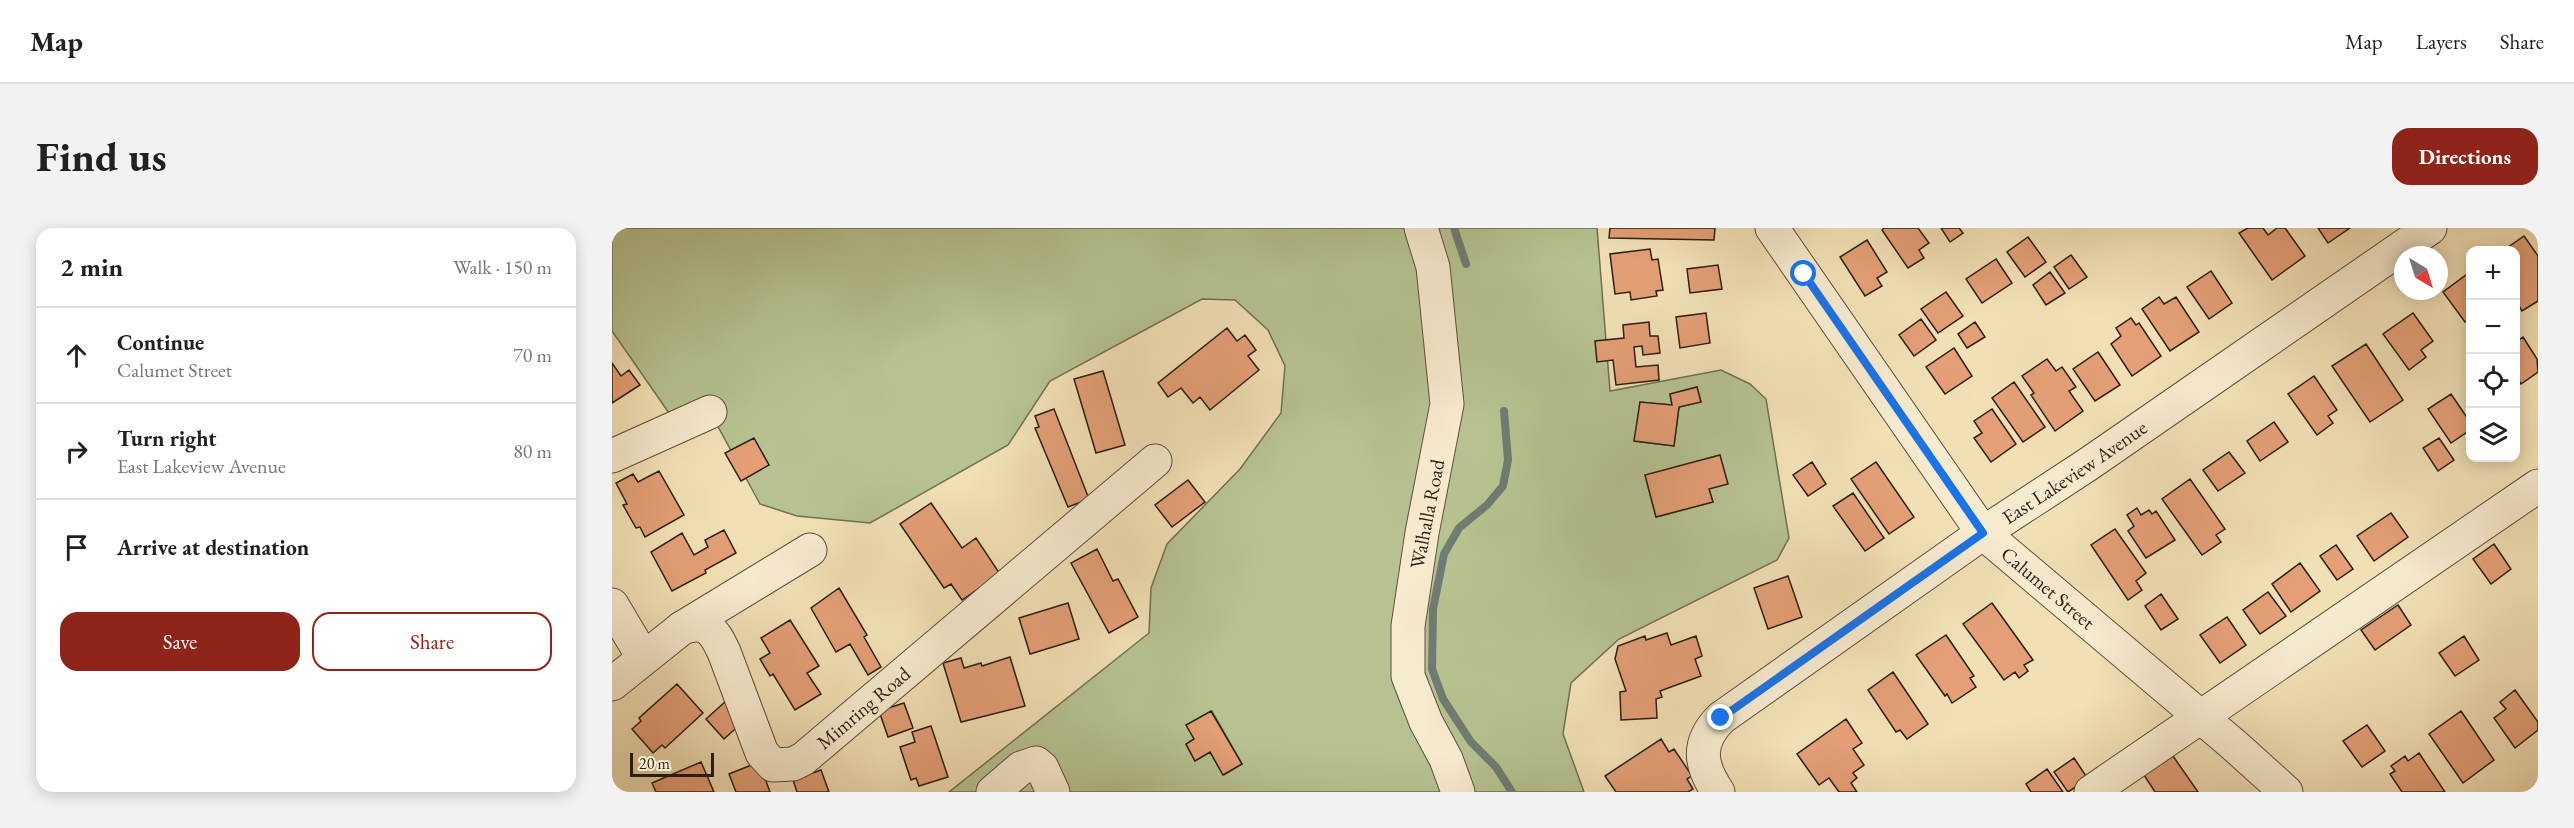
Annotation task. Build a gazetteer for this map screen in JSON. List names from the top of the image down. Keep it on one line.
{"streets":{"street":["East Lakeview Avenue","Walhalla Road","Calumet Street","Mimring Road"]},"crossings":[["East Lakeview Avenue","Calumet Street"]],"scale_bar":"20 m","north":"bottom right","page":{"header":"Map","nav":["Map","Layers","Share"],"buttons":["Directions",["Save","Share"]],"title":"Find us","heading":["2 min","Walk · 150 m"],"map_buttons":["+","−"],"list":[["Continue","Calumet Street","70 m"],["Turn right","East Lakeview Avenue","80 m"],"Arrive at destination"],"scale":"20 m"}}
